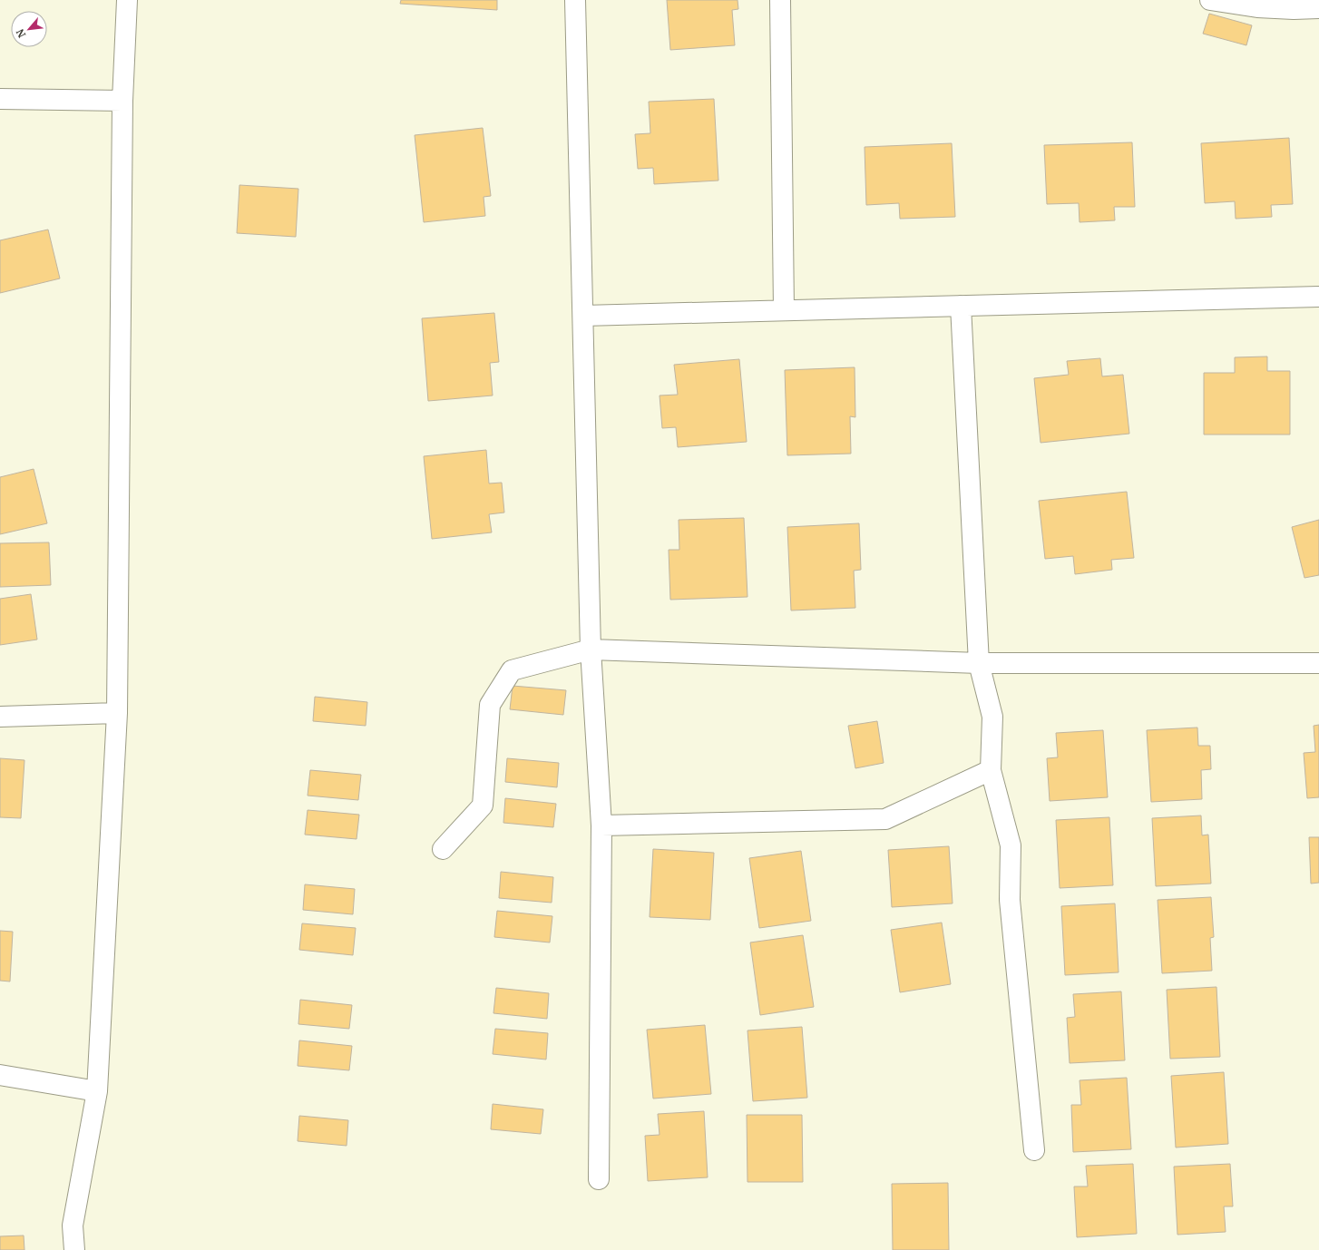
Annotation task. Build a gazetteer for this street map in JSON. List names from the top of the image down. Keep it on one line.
{"north":"bottom left"}
